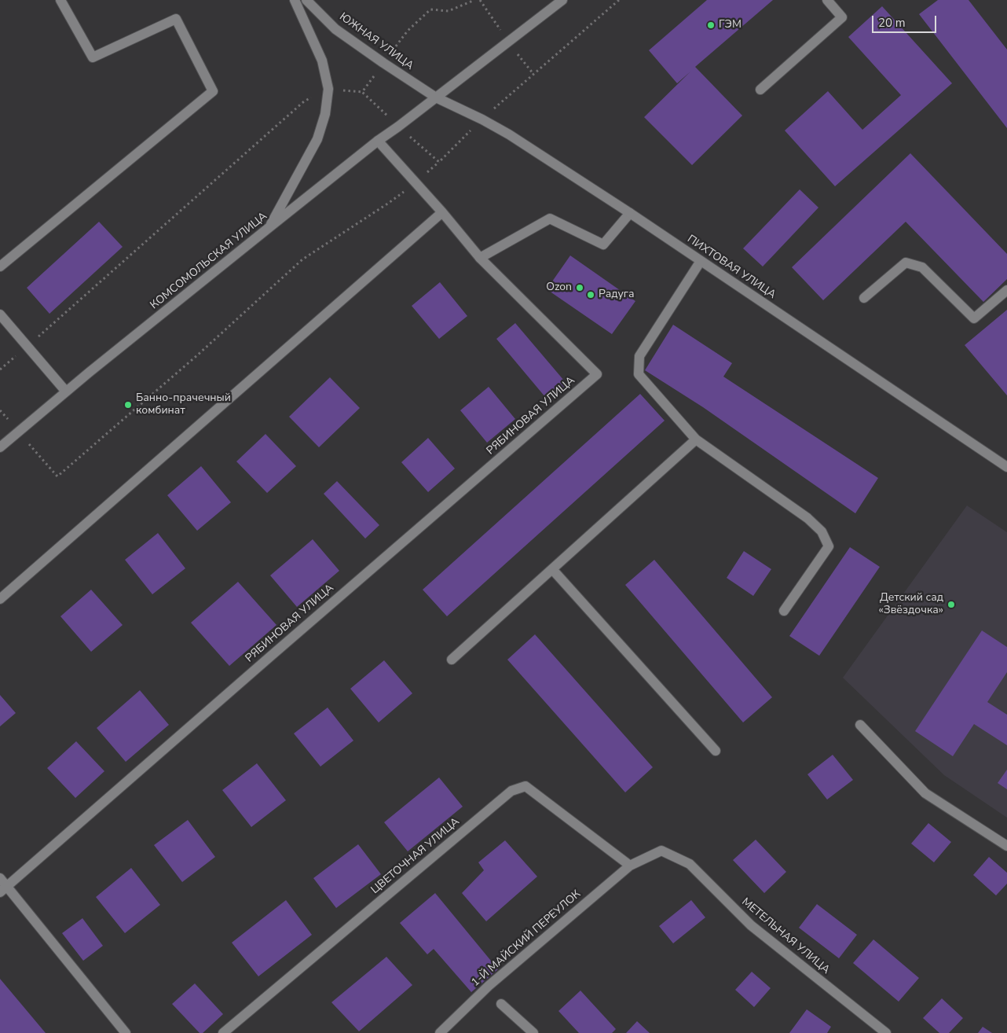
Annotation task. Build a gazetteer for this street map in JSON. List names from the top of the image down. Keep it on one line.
{"streets":{"street":["ЮЖНАЯ УЛИЦА","КОМСОМОЛЬСКАЯ УЛИЦА","ПИХТОВАЯ УЛИЦА","РЯБИНОВАЯ УЛИЦА","ЦВЕТОЧНАЯ УЛИЦА","МЕТЕЛЬНАЯ УЛИЦА","1-Й МАЙСКИЙ ПЕРЕУЛОК"]},"crossings":[["ЮЖНАЯ УЛИЦА","КОМСОМОЛЬСКАЯ УЛИЦА"],["ЮЖНАЯ УЛИЦА","ПИХТОВАЯ УЛИЦА"],["КОМСОМОЛЬСКАЯ УЛИЦА","ПИХТОВАЯ УЛИЦА"],["ЦВЕТОЧНАЯ УЛИЦА","МЕТЕЛЬНАЯ УЛИЦА"],["ЦВЕТОЧНАЯ УЛИЦА","1-Й МАЙСКИЙ ПЕРЕУЛОК"],["МЕТЕЛЬНАЯ УЛИЦА","1-Й МАЙСКИЙ ПЕРЕУЛОК"]],"places":["ГЭМ","Ozon","Радуга","Банно-прачечный комбинат","Детский сад «Звёздочка»"],"scale_bar":"20 m"}
